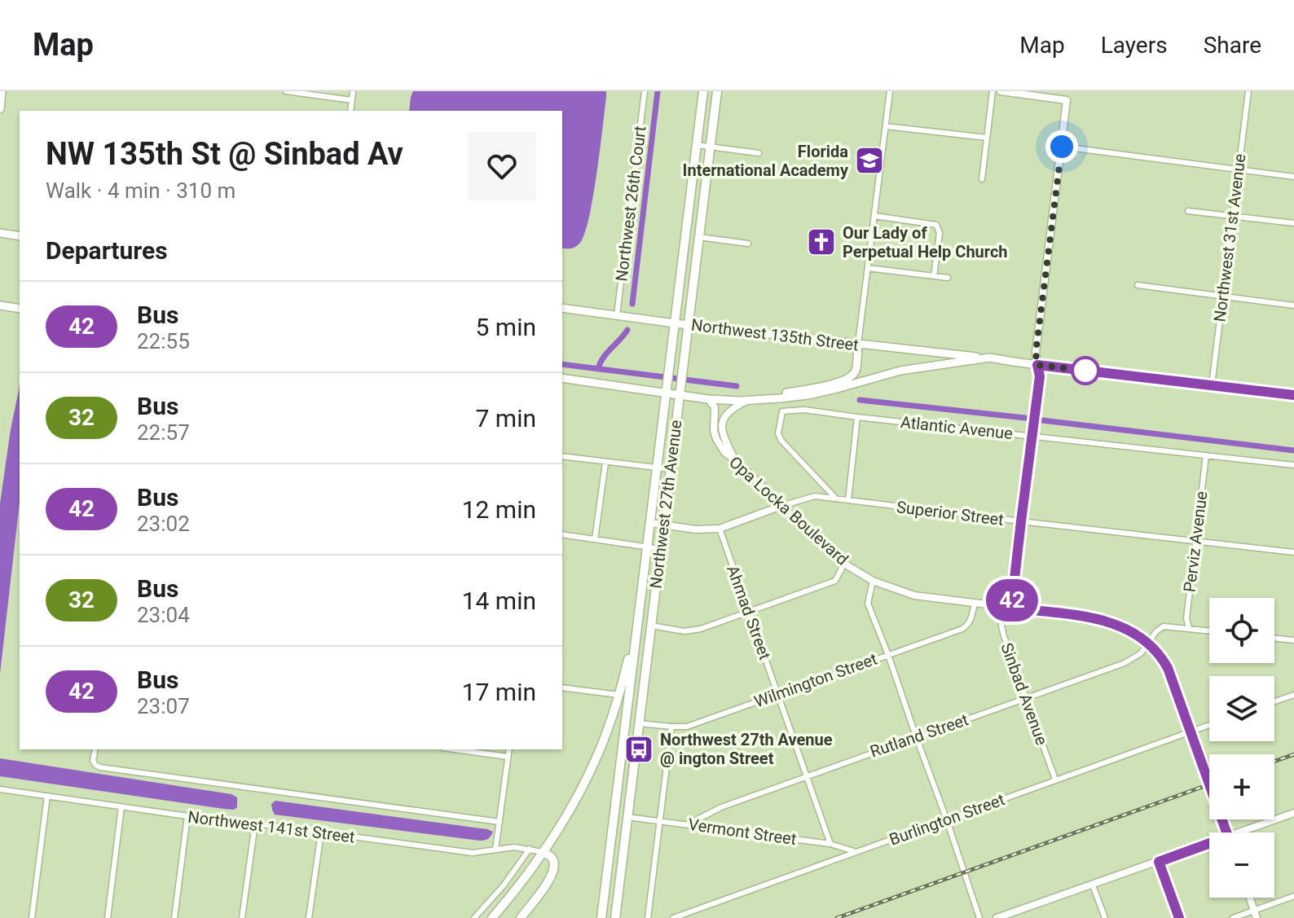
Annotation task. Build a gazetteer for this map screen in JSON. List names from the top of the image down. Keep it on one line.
{"streets":{"main road":["Northwest 135th Street","Northwest 27th Avenue"],"street":["Northwest 26th Court","Northwest 31st Avenue","Atlantic Avenue","Opa Locka Boulevard","Superior Street","Perviz Avenue","Ahmad Street","Wilmington Street","Sinbad Avenue","Rutland Street","Burlington Street","Northwest 141st Street","Vermont Street"]},"crossings":[["Northwest 26th Court","Northwest 135th Street"],["Northwest 135th Street","Northwest 27th Avenue"],["Atlantic Avenue","Superior Street"],["Atlantic Avenue","Perviz Avenue"],["Atlantic Avenue","Sinbad Avenue"],["Northwest 27th Avenue","Superior Street"],["Northwest 27th Avenue","Wilmington Street"],["Northwest 27th Avenue","Vermont Street"],["Opa Locka Boulevard","Superior Street"],["Opa Locka Boulevard","Wilmington Street"],["Opa Locka Boulevard","Sinbad Avenue"],["Opa Locka Boulevard","Rutland Street"],["Opa Locka Boulevard","Burlington Street"],["Superior Street","Perviz Avenue"],["Superior Street","Ahmad Street"],["Superior Street","Sinbad Avenue"],["Perviz Avenue","Rutland Street"],["Ahmad Street","Wilmington Street"],["Ahmad Street","Rutland Street"],["Ahmad Street","Vermont Street"],["Sinbad Avenue","Rutland Street"],["Sinbad Avenue","Burlington Street"],["Rutland Street","Vermont Street"],["Burlington Street","Vermont Street"]],"places":{"school or university":["Florida International Academy"],"church":["Our Lady of Perpetual Help Church"],"bus stop":["Northwest 27th Avenue @ ington Street"]},"lines":["bus line 42"],"page":{"header":"Map","nav":["Map","Layers","Share"],"on_map":"42","heading":[["NW 135th St @ Sinbad Av","Walk · 4 min · 310 m"],"Departures"],"list":[{"mark":"42","name":"Bus","note":"22:55","value":"5 min"},{"mark":"32","name":"Bus","note":"22:57","value":"7 min"},{"mark":"42","name":"Bus","note":"23:02","value":"12 min"},{"mark":"32","name":"Bus","note":"23:04","value":"14 min"},{"mark":"42","name":"Bus","note":"23:07","value":"17 min"}],"map_buttons":["+","−"]}}
